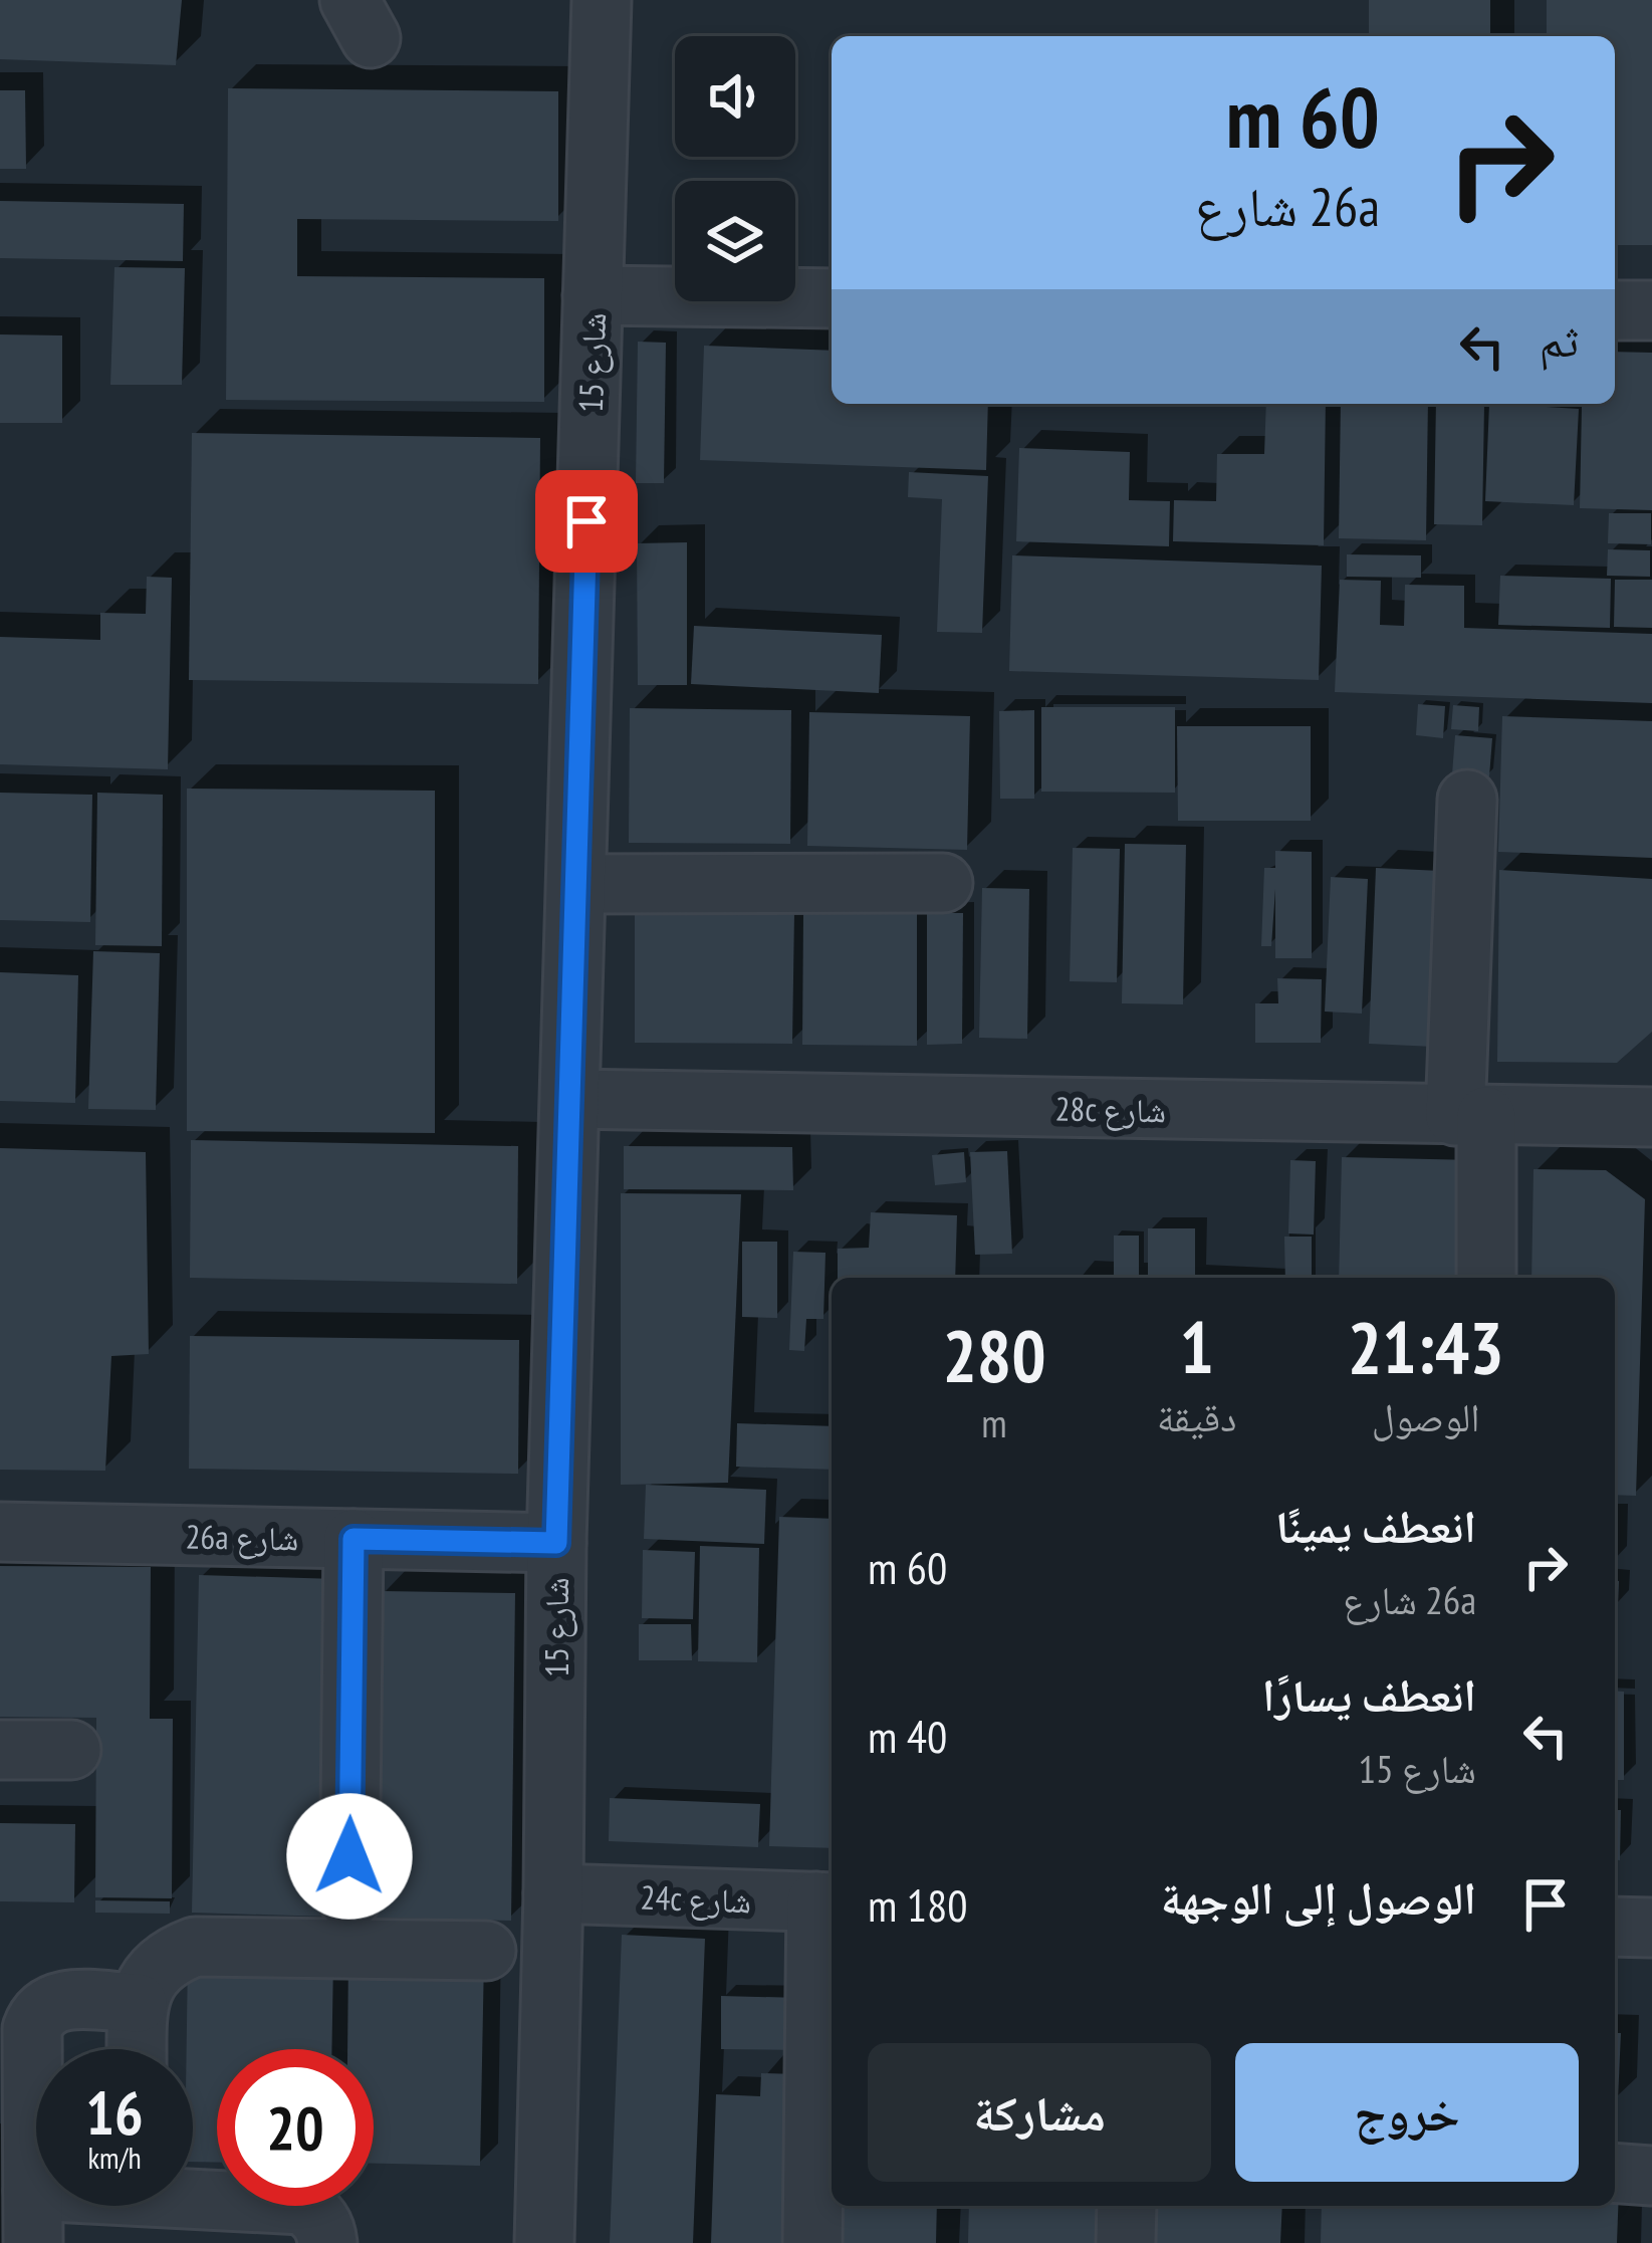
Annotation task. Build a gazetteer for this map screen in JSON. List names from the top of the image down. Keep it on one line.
{"streets":{"street":["شارع 15","28c شارع","26a شارع","24c شارع"]},"crossings":[["شارع 15","28c شارع"],["شارع 15","26a شارع"],["شارع 15","24c شارع"]],"page":{"turn":["60 m","26a شارع"],"then":"ثم","eta":["21:43","الوصول","1","دقيقة","280","m"],"list":[{"name":"انعطف يمينًا","note":"26a شارع","value":"60 m"},{"name":"انعطف يسارًا","note":"شارع 15","value":"40 m"},{"name":"الوصول إلى الوجهة","value":"180 m"}],"buttons":["خروج","مشاركة"],"speed":"16 km/h","limit":"20"}}
